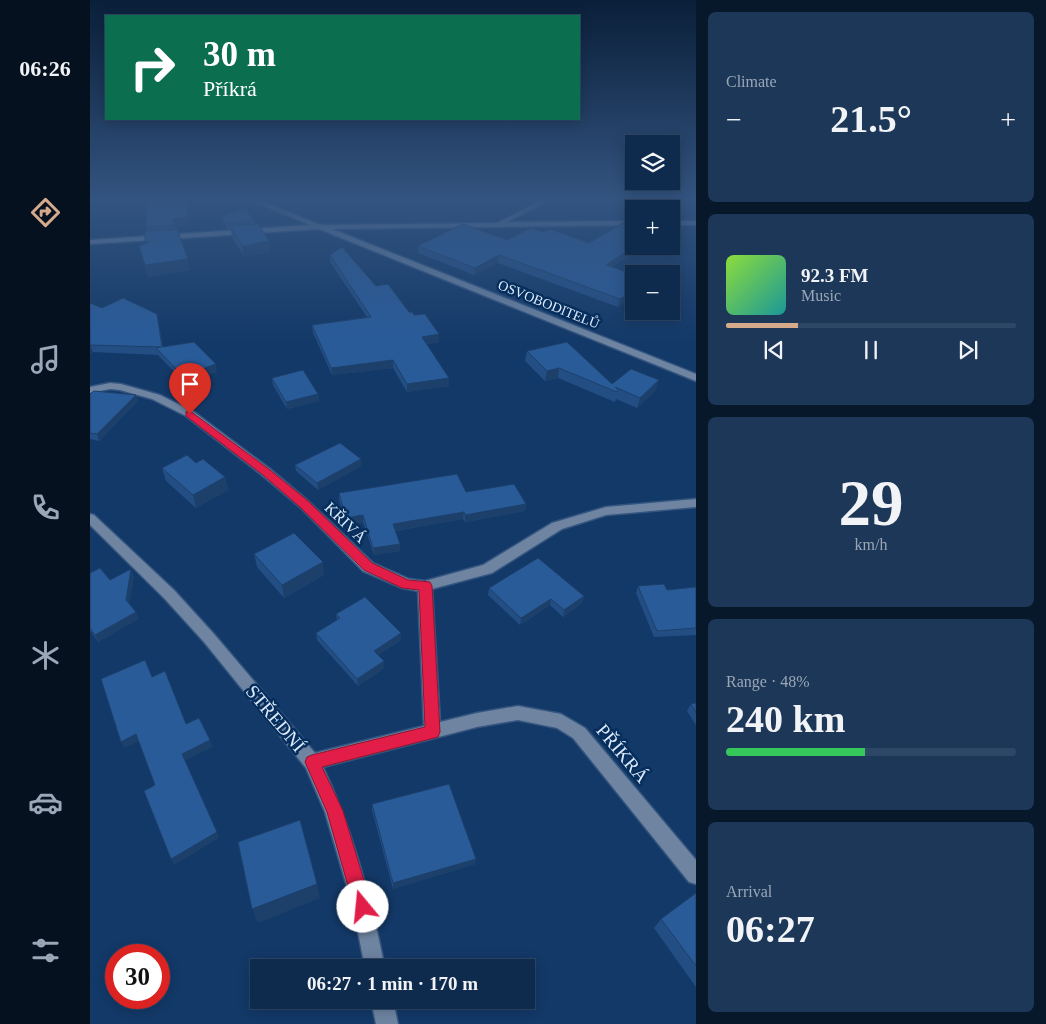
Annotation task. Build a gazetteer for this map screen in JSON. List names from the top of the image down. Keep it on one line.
{"streets":{"street":["OSVOBODITELŮ","KŘIVÁ","STŘEDNÍ","PŘÍKRÁ"]},"crossings":[["STŘEDNÍ","PŘÍKRÁ"]],"page":{"tabs":"06:26","tile":["Climate",["29","km/h"],["Range · 48%","240 km"],["Arrival","06:27"]],"turn":["30 m","Příkrá"],"heat":["−","21.5°","+"],"map_buttons":["+","−"],"song":["92.3 FM","Music"],"limit":"30","trip":"06:27 · 1 min · 170 m"}}
